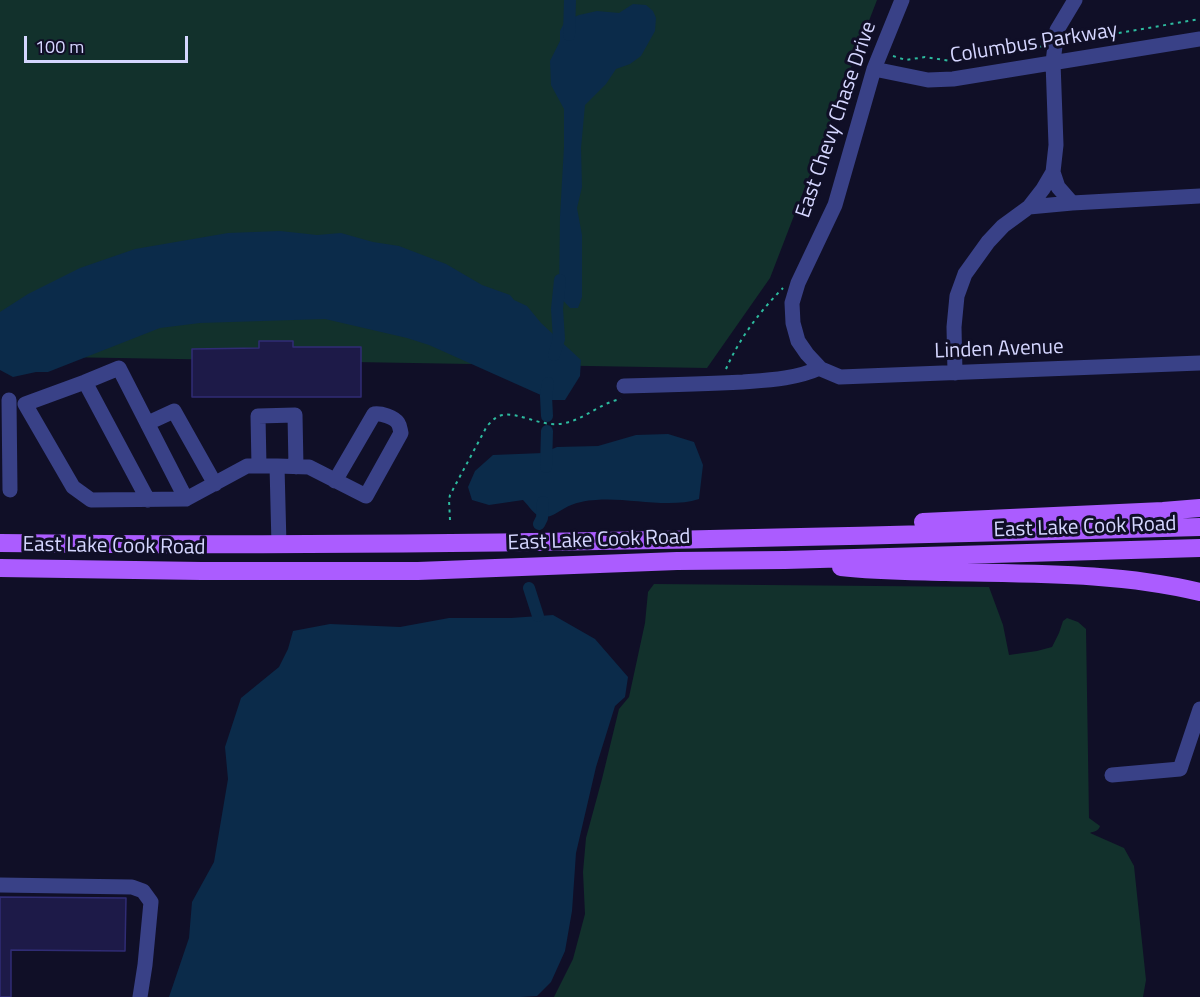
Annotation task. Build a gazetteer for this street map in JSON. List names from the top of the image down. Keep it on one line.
{"streets":{"main road":["East Lake Cook Road"],"street":["Columbus Parkway","East Chevy Chase Drive","Linden Avenue"]},"crossings":[["Columbus Parkway","East Chevy Chase Drive"],["East Chevy Chase Drive","Linden Avenue"]],"scale_bar":"100 m"}
